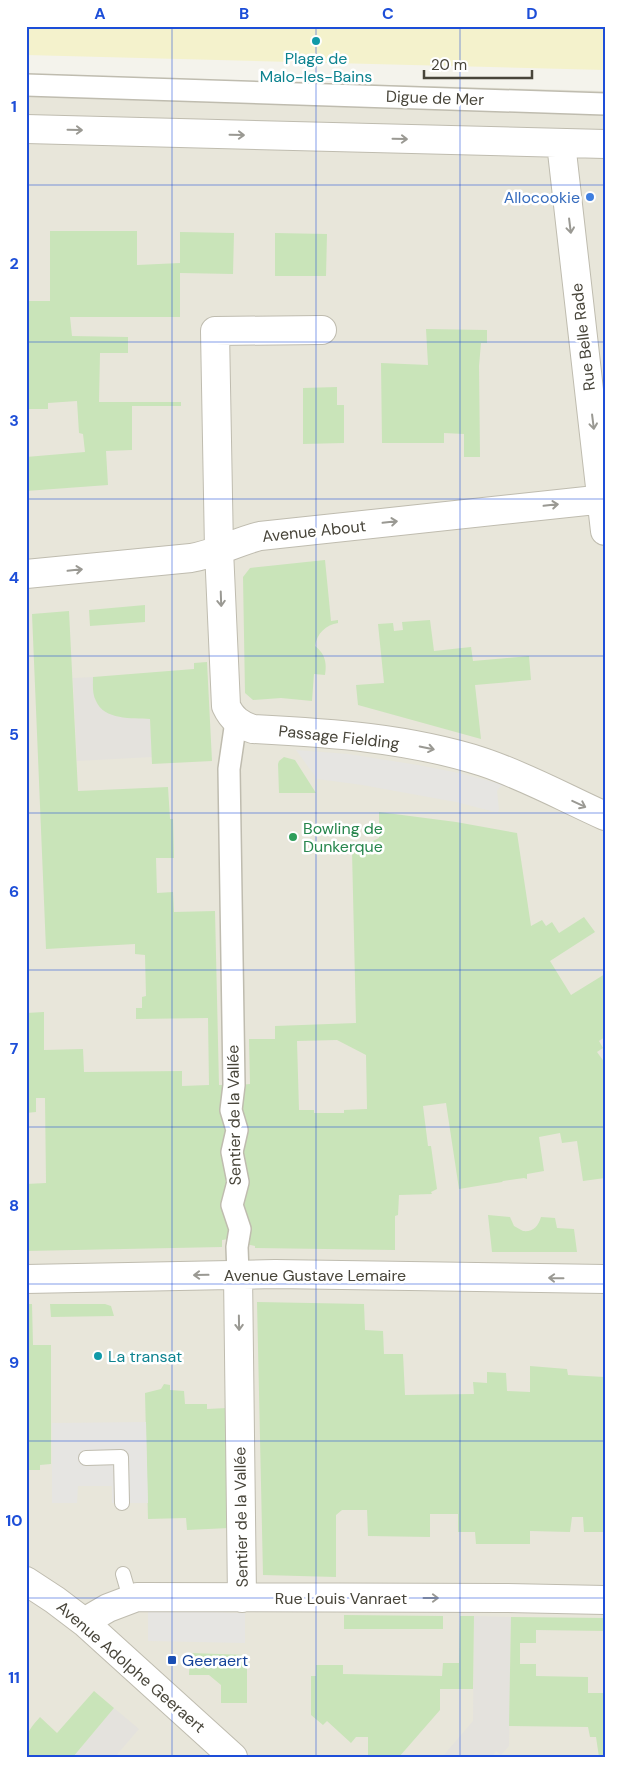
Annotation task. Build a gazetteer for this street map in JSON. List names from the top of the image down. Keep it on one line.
{"streets":{"street":["Digue de Mer","Rue Belle Rade","Avenue About","Passage Fielding","Sentier de la Vallée","Avenue Gustave Lemaire","Rue Louis Vanraet","Avenue Adolphe Geeraert"]},"crossings":[["Rue Belle Rade","Avenue About"],["Passage Fielding","Sentier de la Vallée"],["Sentier de la Vallée","Avenue Gustave Lemaire"],["Sentier de la Vallée","Rue Louis Vanraet"],["Rue Louis Vanraet","Avenue Adolphe Geeraert"]],"one_way":["Rue Belle Rade","Avenue About","Passage Fielding","Sentier de la Vallée","Avenue Gustave Lemaire","Rue Louis Vanraet"],"places":{"other":["Plage de Malo-les-Bains","Allocookie","Bowling de Dunkerque","La transat"],"transit":["Geeraert"]},"scale_bar":"20 m","grid":{"columns":["A","B","C","D"],"rows":["1","2","3","4","5","6","7","8","9","10","11"]}}
